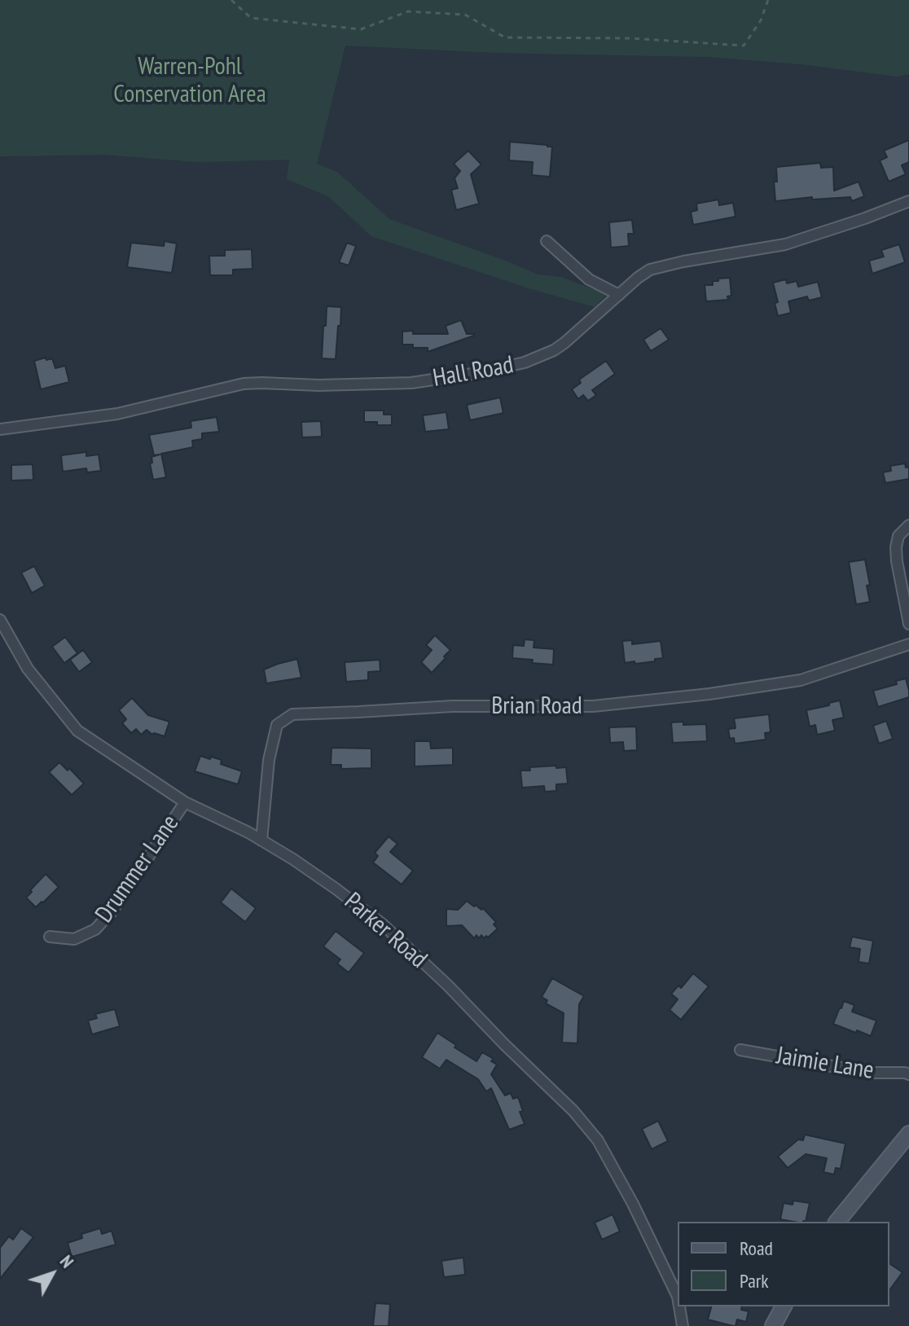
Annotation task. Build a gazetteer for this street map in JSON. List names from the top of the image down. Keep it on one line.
{"streets":{"street":["Hall Road","Brian Road","Drummer Lane","Parker Road","Jaimie Lane"]},"crossings":[["Brian Road","Parker Road"],["Drummer Lane","Parker Road"]],"parks":["Warren-Pohl Conservation Area"],"legend":["Road","Park"],"north":"top right"}
